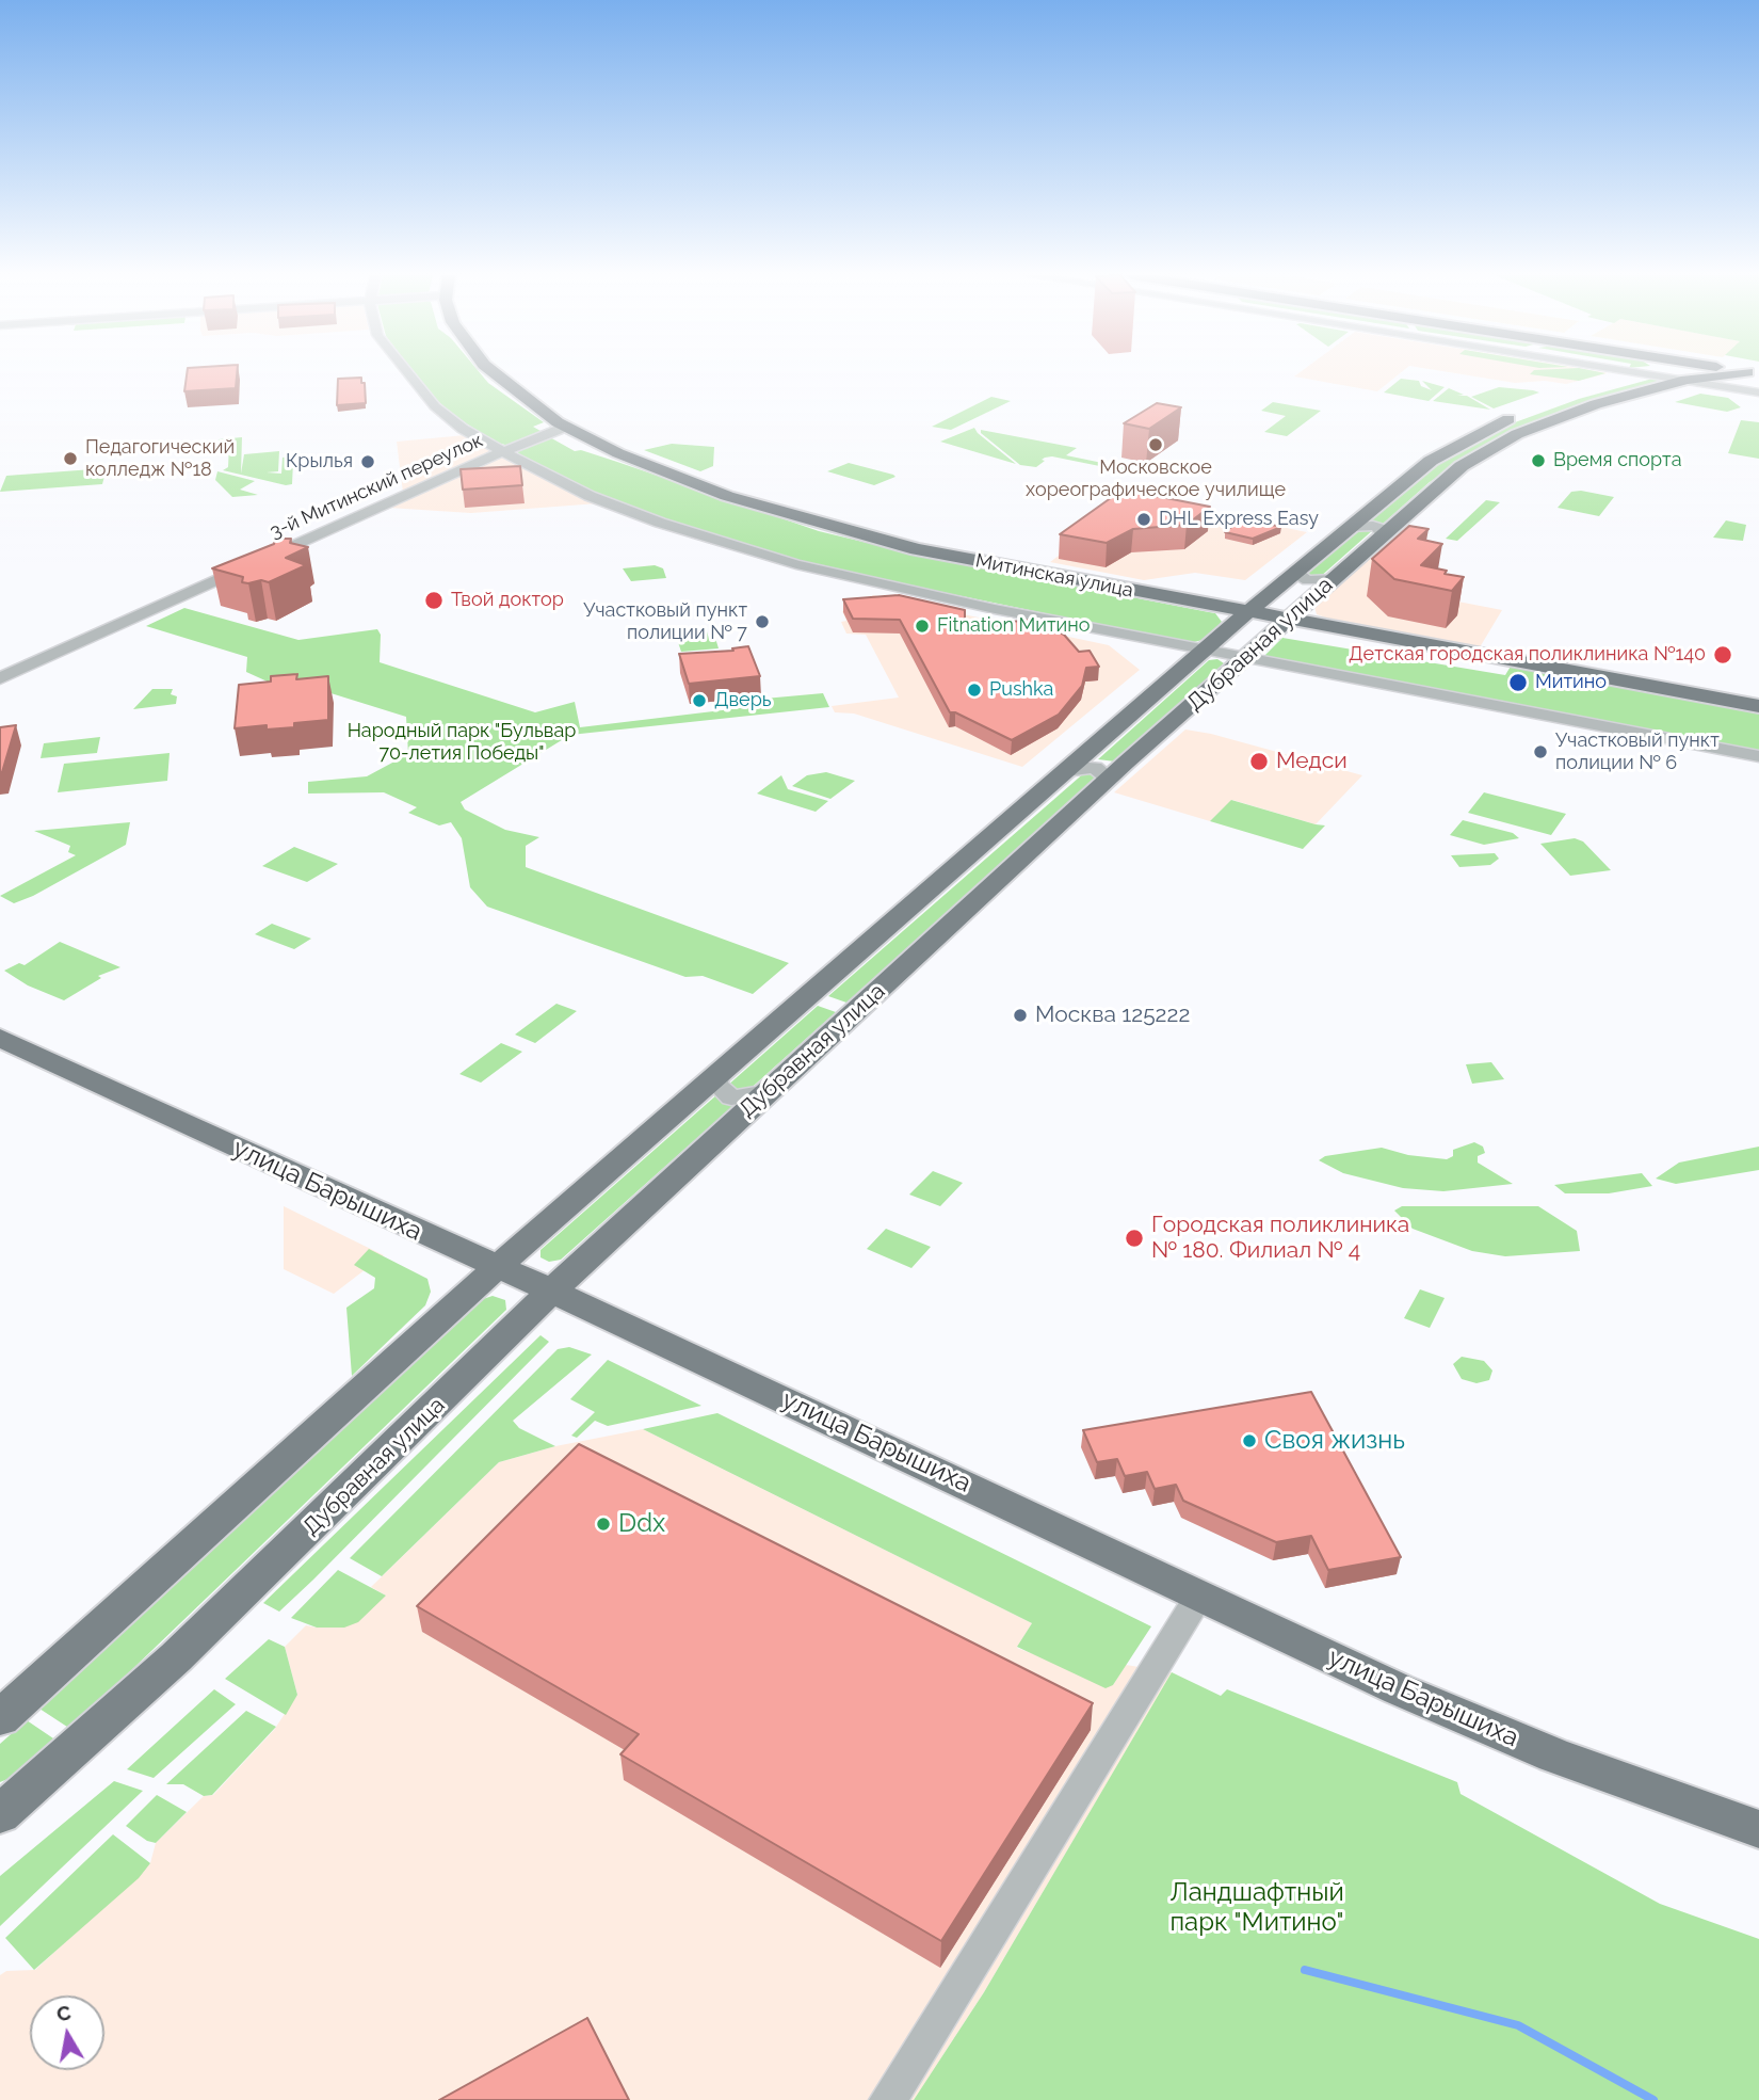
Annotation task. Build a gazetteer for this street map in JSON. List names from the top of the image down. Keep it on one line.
{"streets":{"main road":["Митинская улица","Дубравная улица","улица Барышиха"],"street":["3-й Митинский переулок"]},"crossings":[["3-й Митинский переулок","Митинская улица"],["Митинская улица","Дубравная улица"],["Дубравная улица","улица Барышиха"]],"parks":["Народный парк \"Бульвар 70-летия Победы\"","Ландшафтный парк \"Митино\""],"places":["Московское хореографическое училище","Педагогический колледж №18","Время спорта","Крылья","DHL Express Easy","Твой доктор","Участковый пункт полиции № 7","Fitnation Митино","Детская городская поликлиника №140","Митино","Pushka","Дверь","Участковый пункт полиции № 6","Медси","Москва 125222","Городская поликлиника № 180. Филиал № 4","Своя жизнь","Ddx"],"north":"top"}
